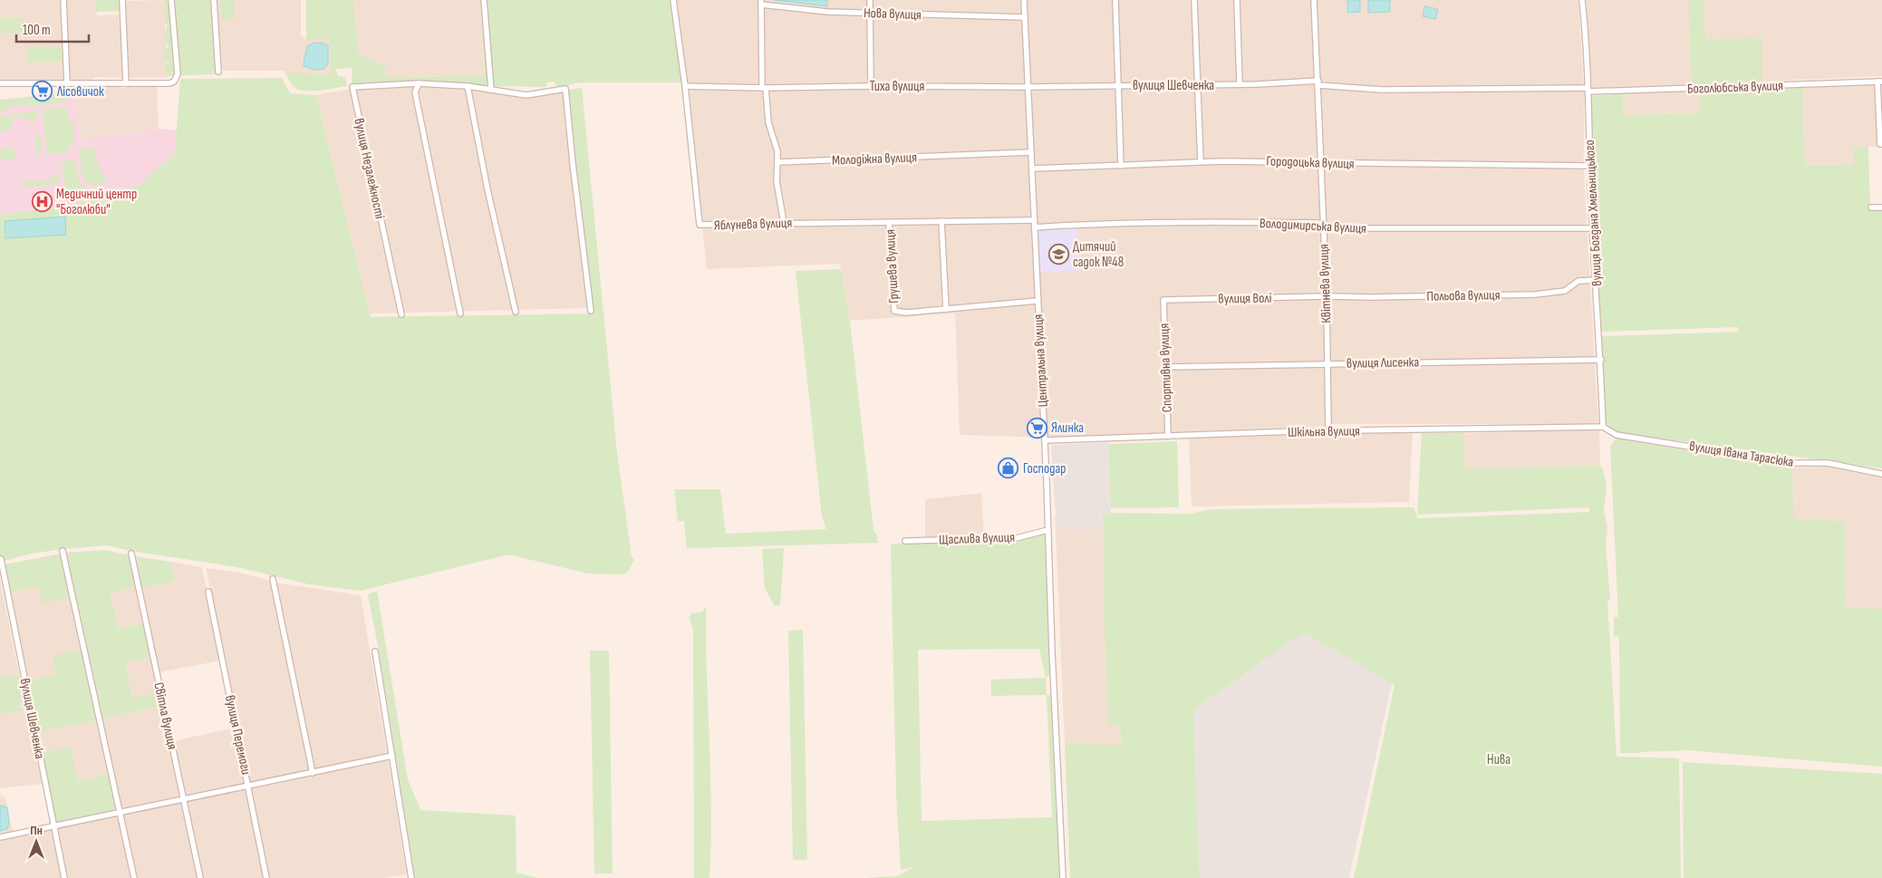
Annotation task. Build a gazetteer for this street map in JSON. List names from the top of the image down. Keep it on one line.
{"streets":{"street":["Нова вулиця","вулиця Шевченка","Тиха вулиця","Боголюбська вулиця","Молодіжна вулиця","Городоцька вулиця","вулиця Незалежності","вулиця Богдана Хмельницького","Яблунева вулиця","Володимирська вулиця","Грушева вулиця","Квітнева вулиця","Польова вулиця","вулиця Волі","Центральна вулиця","вулиця Лисенка","Спортивна вулиця","Шкільна вулиця","вулиця Івана Тарасюка","Щаслива вулиця","Світла вулиця","вулиця Перемоги"]},"crossings":[["Нова вулиця","Центральна вулиця"],["вулиця Шевченка","Тиха вулиця"],["вулиця Шевченка","Боголюбська вулиця"],["вулиця Шевченка","вулиця Богдана Хмельницького"],["вулиця Шевченка","Квітнева вулиця"],["вулиця Шевченка","Центральна вулиця"],["Тиха вулиця","Яблунева вулиця"],["Тиха вулиця","Центральна вулиця"],["Боголюбська вулиця","вулиця Богдана Хмельницького"],["Молодіжна вулиця","Центральна вулиця"],["Городоцька вулиця","вулиця Богдана Хмельницького"],["Городоцька вулиця","Квітнева вулиця"],["Городоцька вулиця","Центральна вулиця"],["вулиця Богдана Хмельницького","Володимирська вулиця"],["вулиця Богдана Хмельницького","Польова вулиця"],["вулиця Богдана Хмельницького","вулиця Лисенка"],["вулиця Богдана Хмельницького","Шкільна вулиця"],["вулиця Богдана Хмельницького","вулиця Івана Тарасюка"],["Яблунева вулиця","Грушева вулиця"],["Яблунева вулиця","Центральна вулиця"],["Володимирська вулиця","Квітнева вулиця"],["Володимирська вулиця","Центральна вулиця"],["Квітнева вулиця","Польова вулиця"],["Квітнева вулиця","вулиця Волі"],["Квітнева вулиця","вулиця Лисенка"],["Квітнева вулиця","Шкільна вулиця"],["Польова вулиця","вулиця Волі"],["вулиця Волі","Спортивна вулиця"],["Центральна вулиця","Шкільна вулиця"],["Центральна вулиця","Щаслива вулиця"],["вулиця Лисенка","Спортивна вулиця"],["Спортивна вулиця","Шкільна вулиця"],["Шкільна вулиця","вулиця Івана Тарасюка"]],"parks":["Нива"],"places":{"supermarket":["Лісовичок","Ялинка"],"hospital":["Медичний центр \"Боголюби\""],"school or university":["Дитячий садок №48"],"shop":["Господар"]},"scale_bar":"100 m","north":"top"}
